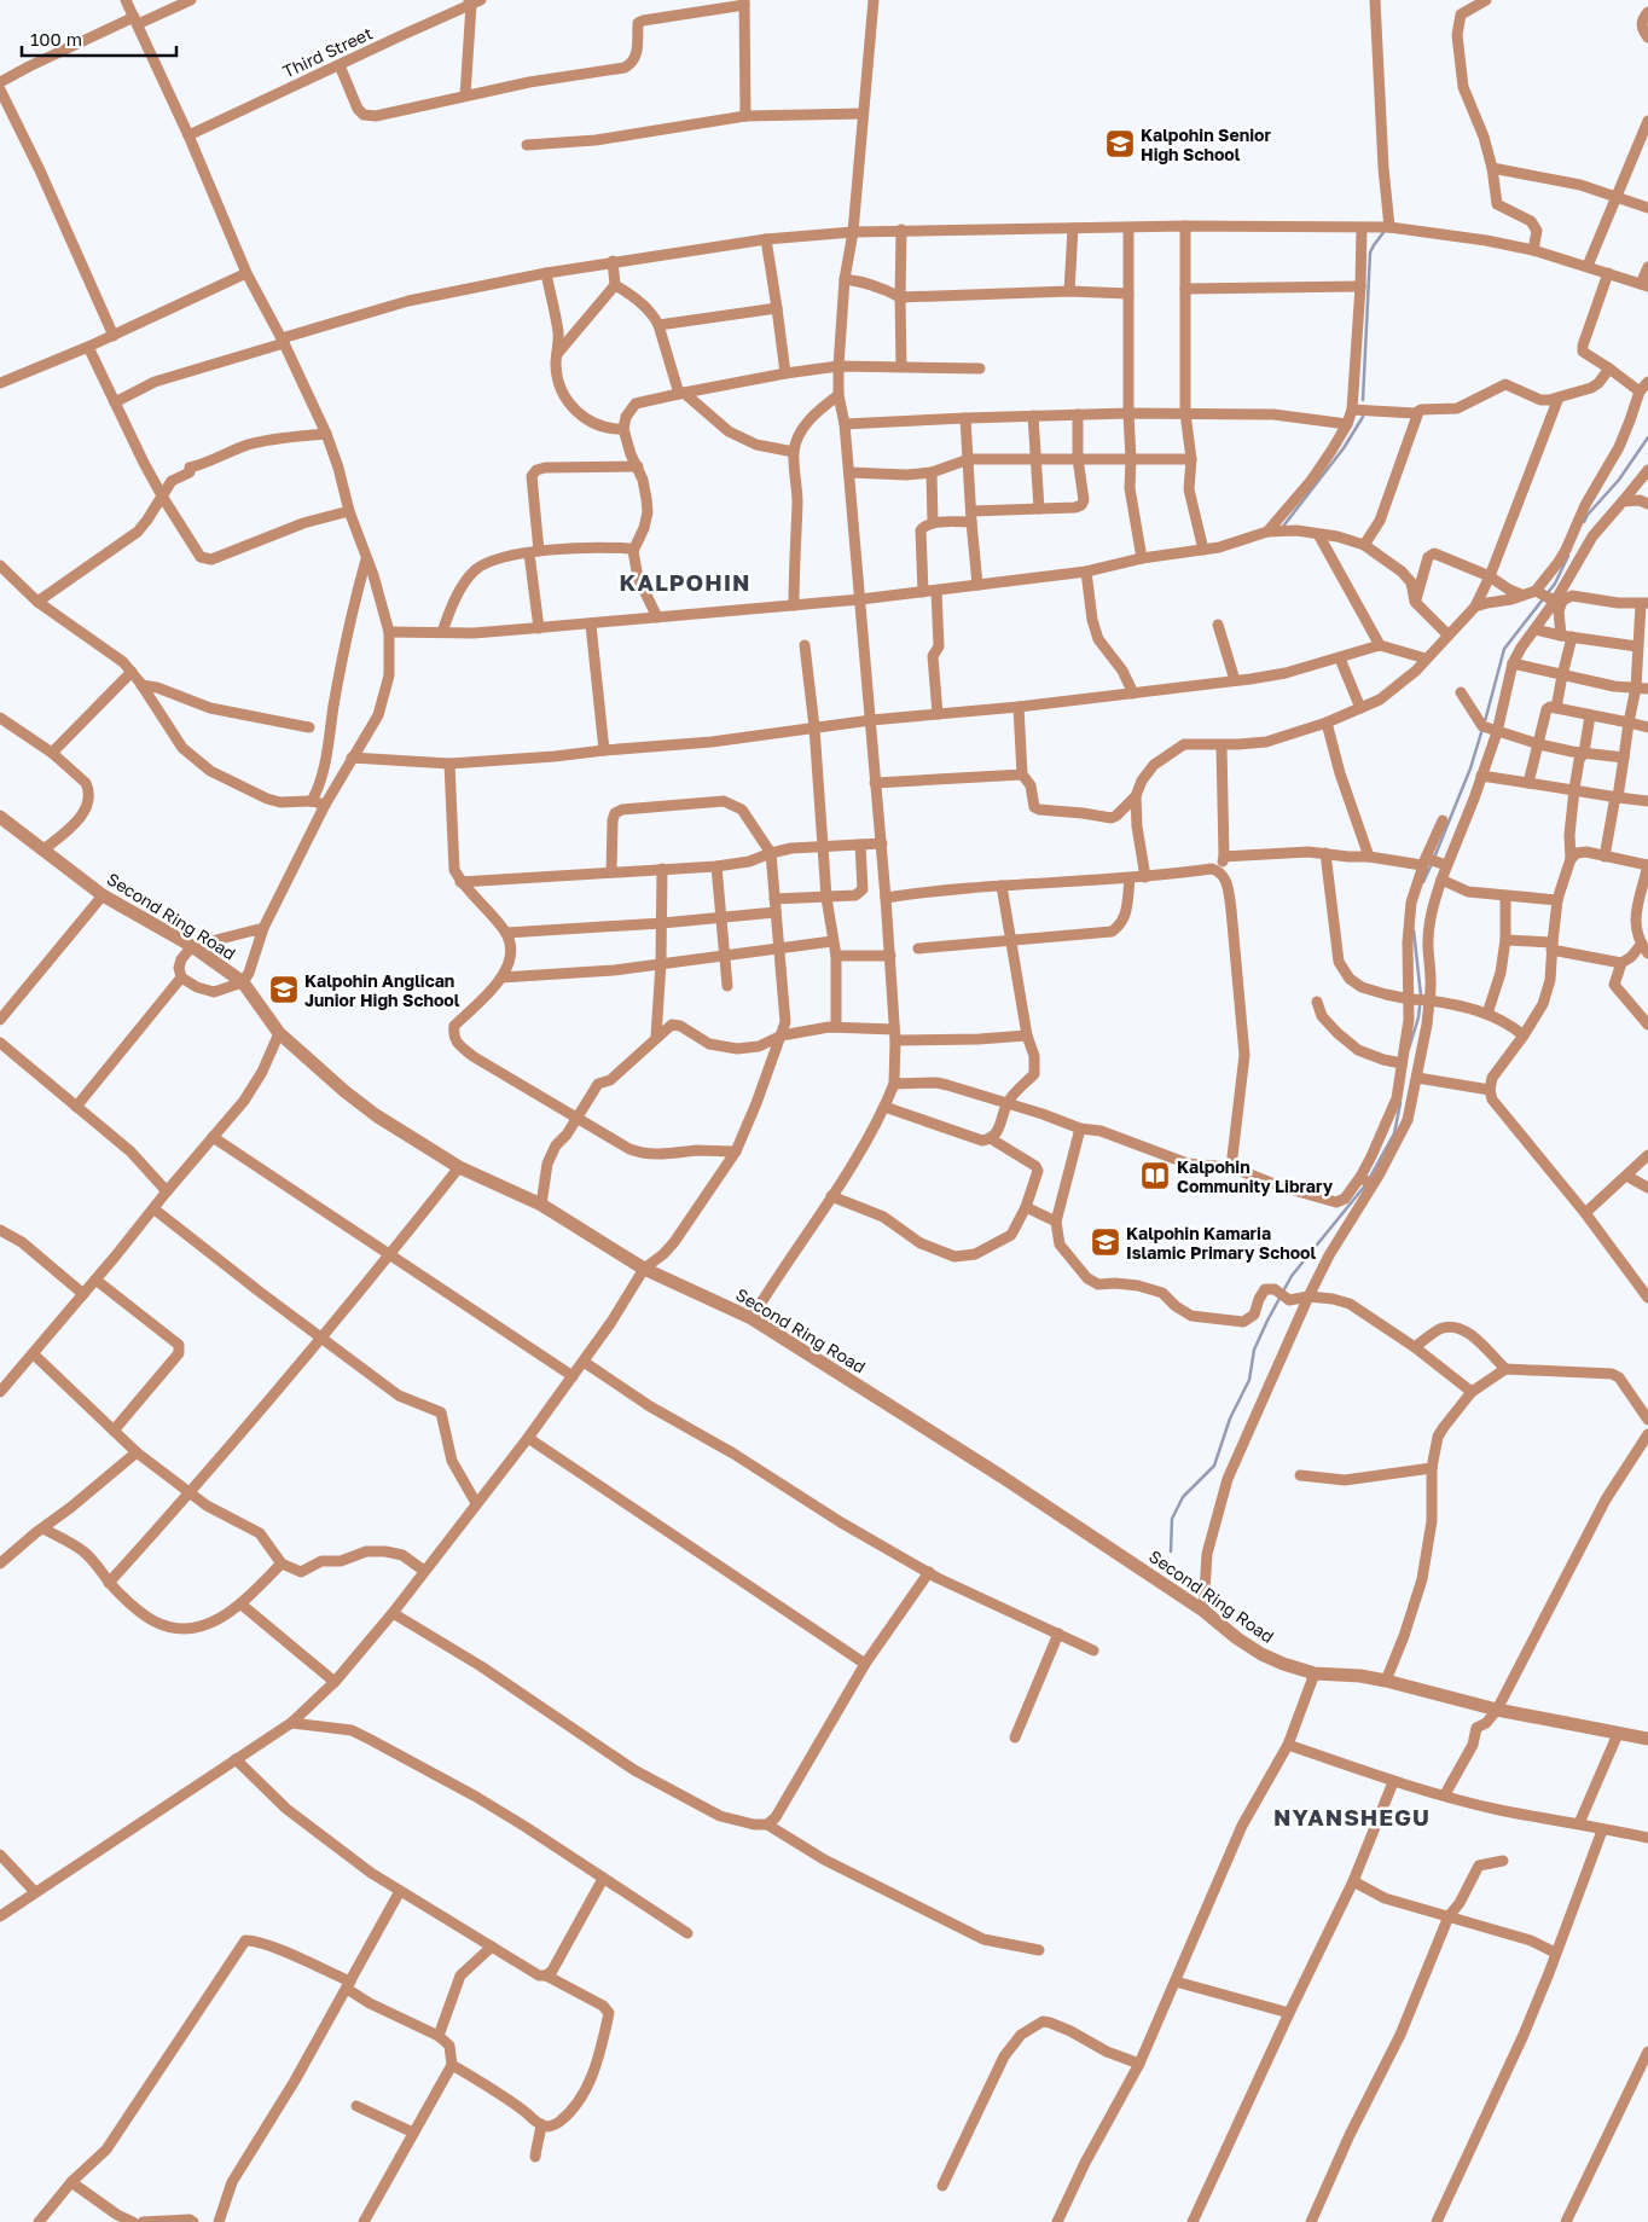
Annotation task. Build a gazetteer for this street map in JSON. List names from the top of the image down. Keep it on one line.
{"streets":{"street":["Third Street","Second Ring Road"]},"districts":["KALPOHIN","NYANSHEGU"],"places":{"school or university":["Kalpohin Senior High School","Kalpohin Anglican Junior High School","Kalpohin Kamaria Islamic Primary School"],"library":["Kalpohin Community Library"]},"scale_bar":"100 m"}
